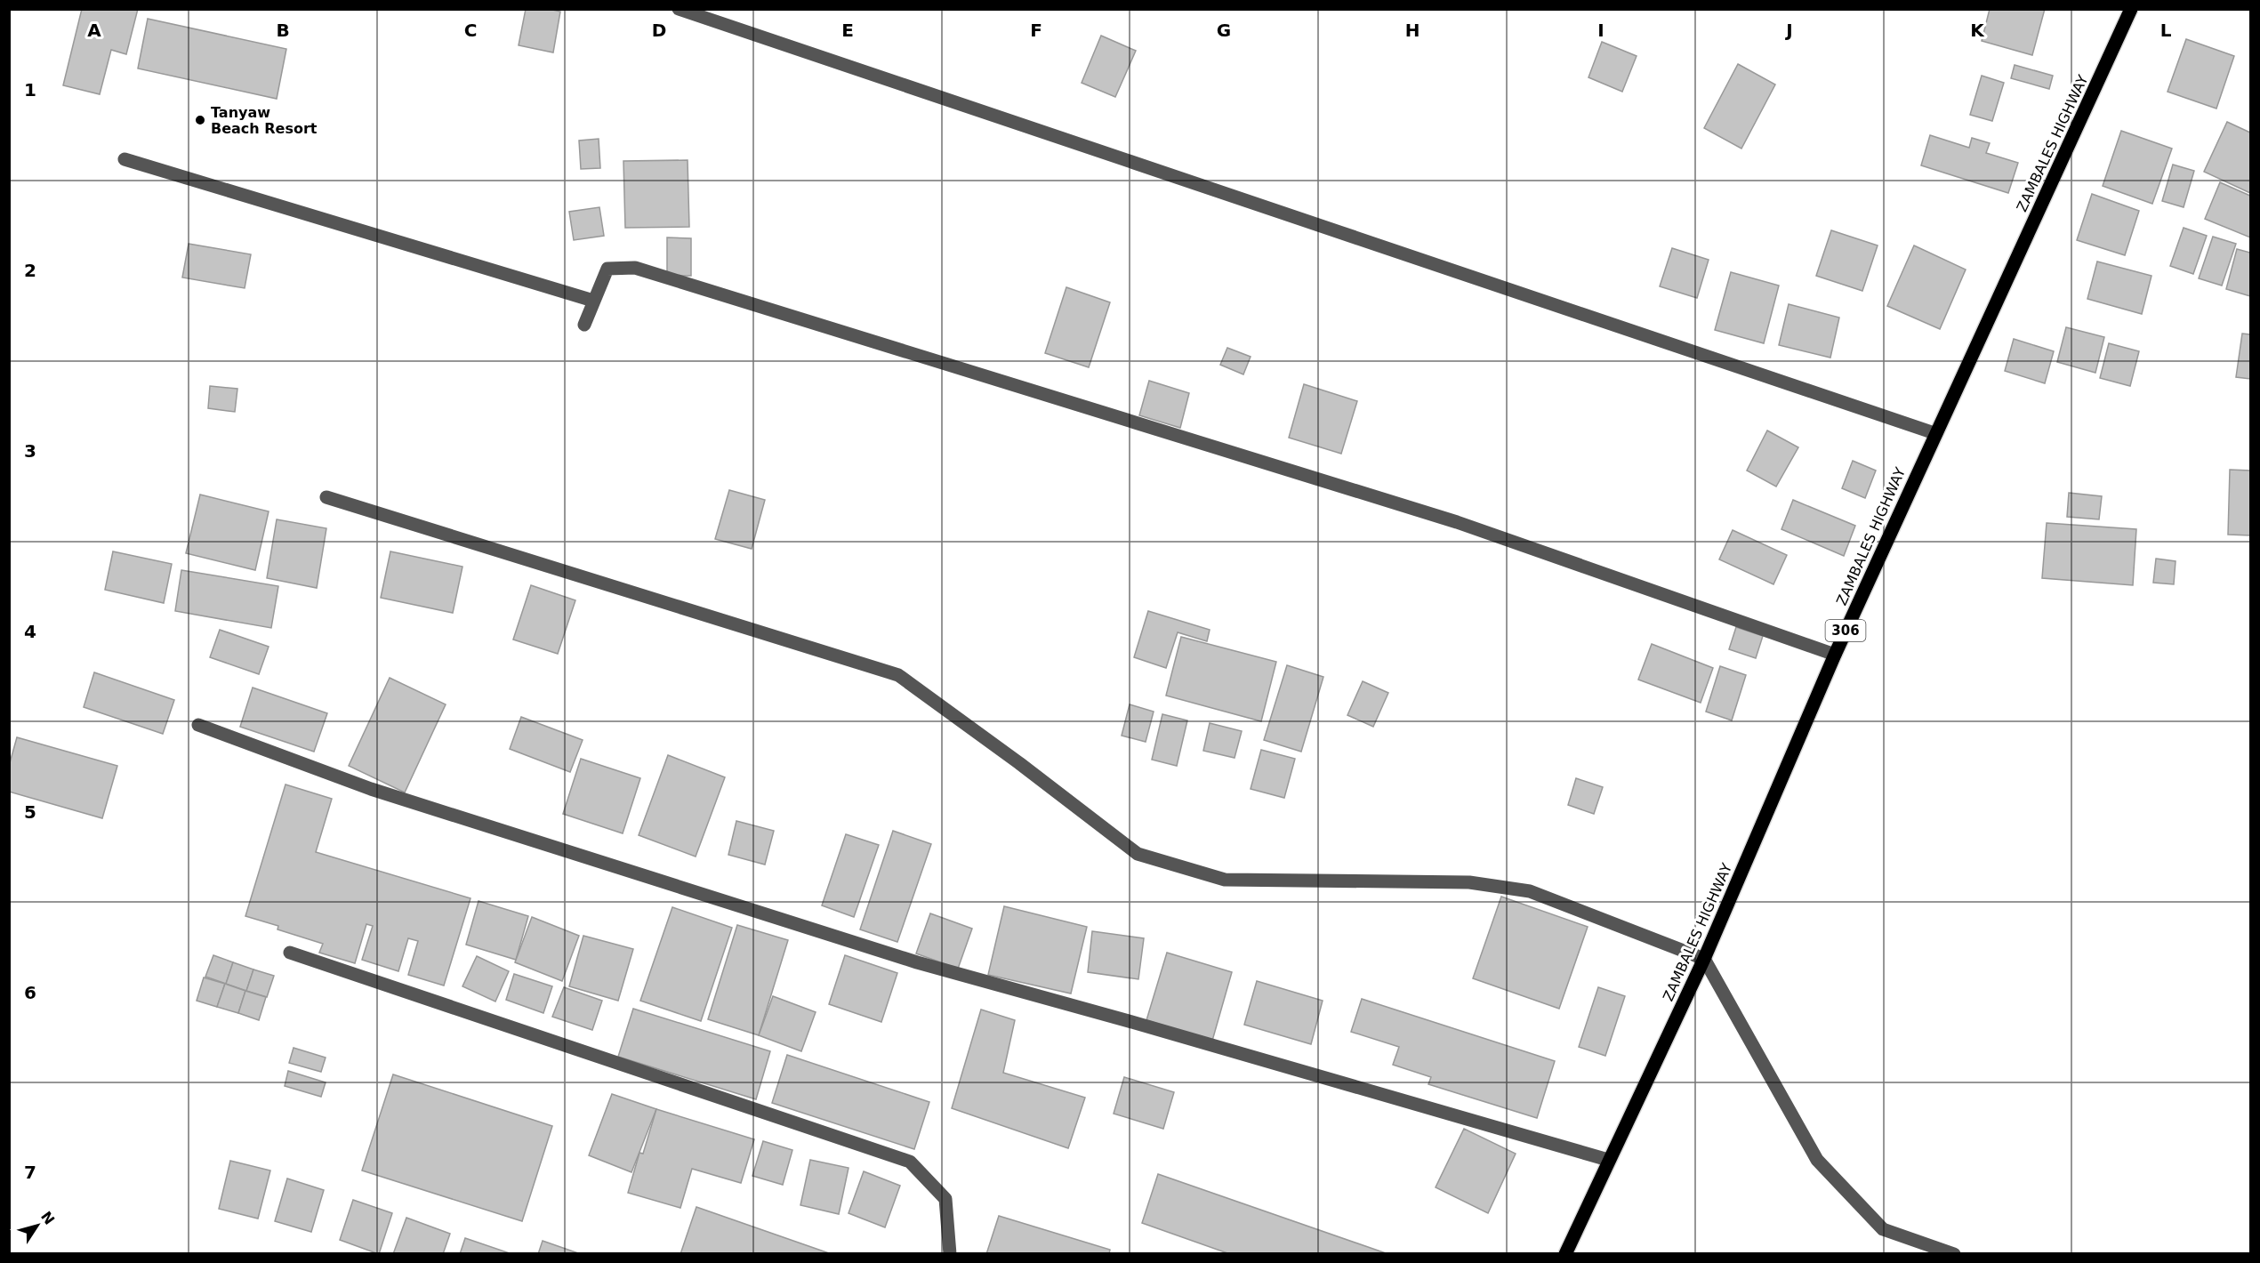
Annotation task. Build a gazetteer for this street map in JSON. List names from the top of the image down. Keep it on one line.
{"streets":{"main road":["ZAMBALES HIGHWAY","306"]},"places":["Tanyaw Beach Resort"],"north":"top right","grid":{"columns":["A","B","C","D","E","F","G","H","I","J","K","L"],"rows":["1","2","3","4","5","6","7"]}}
